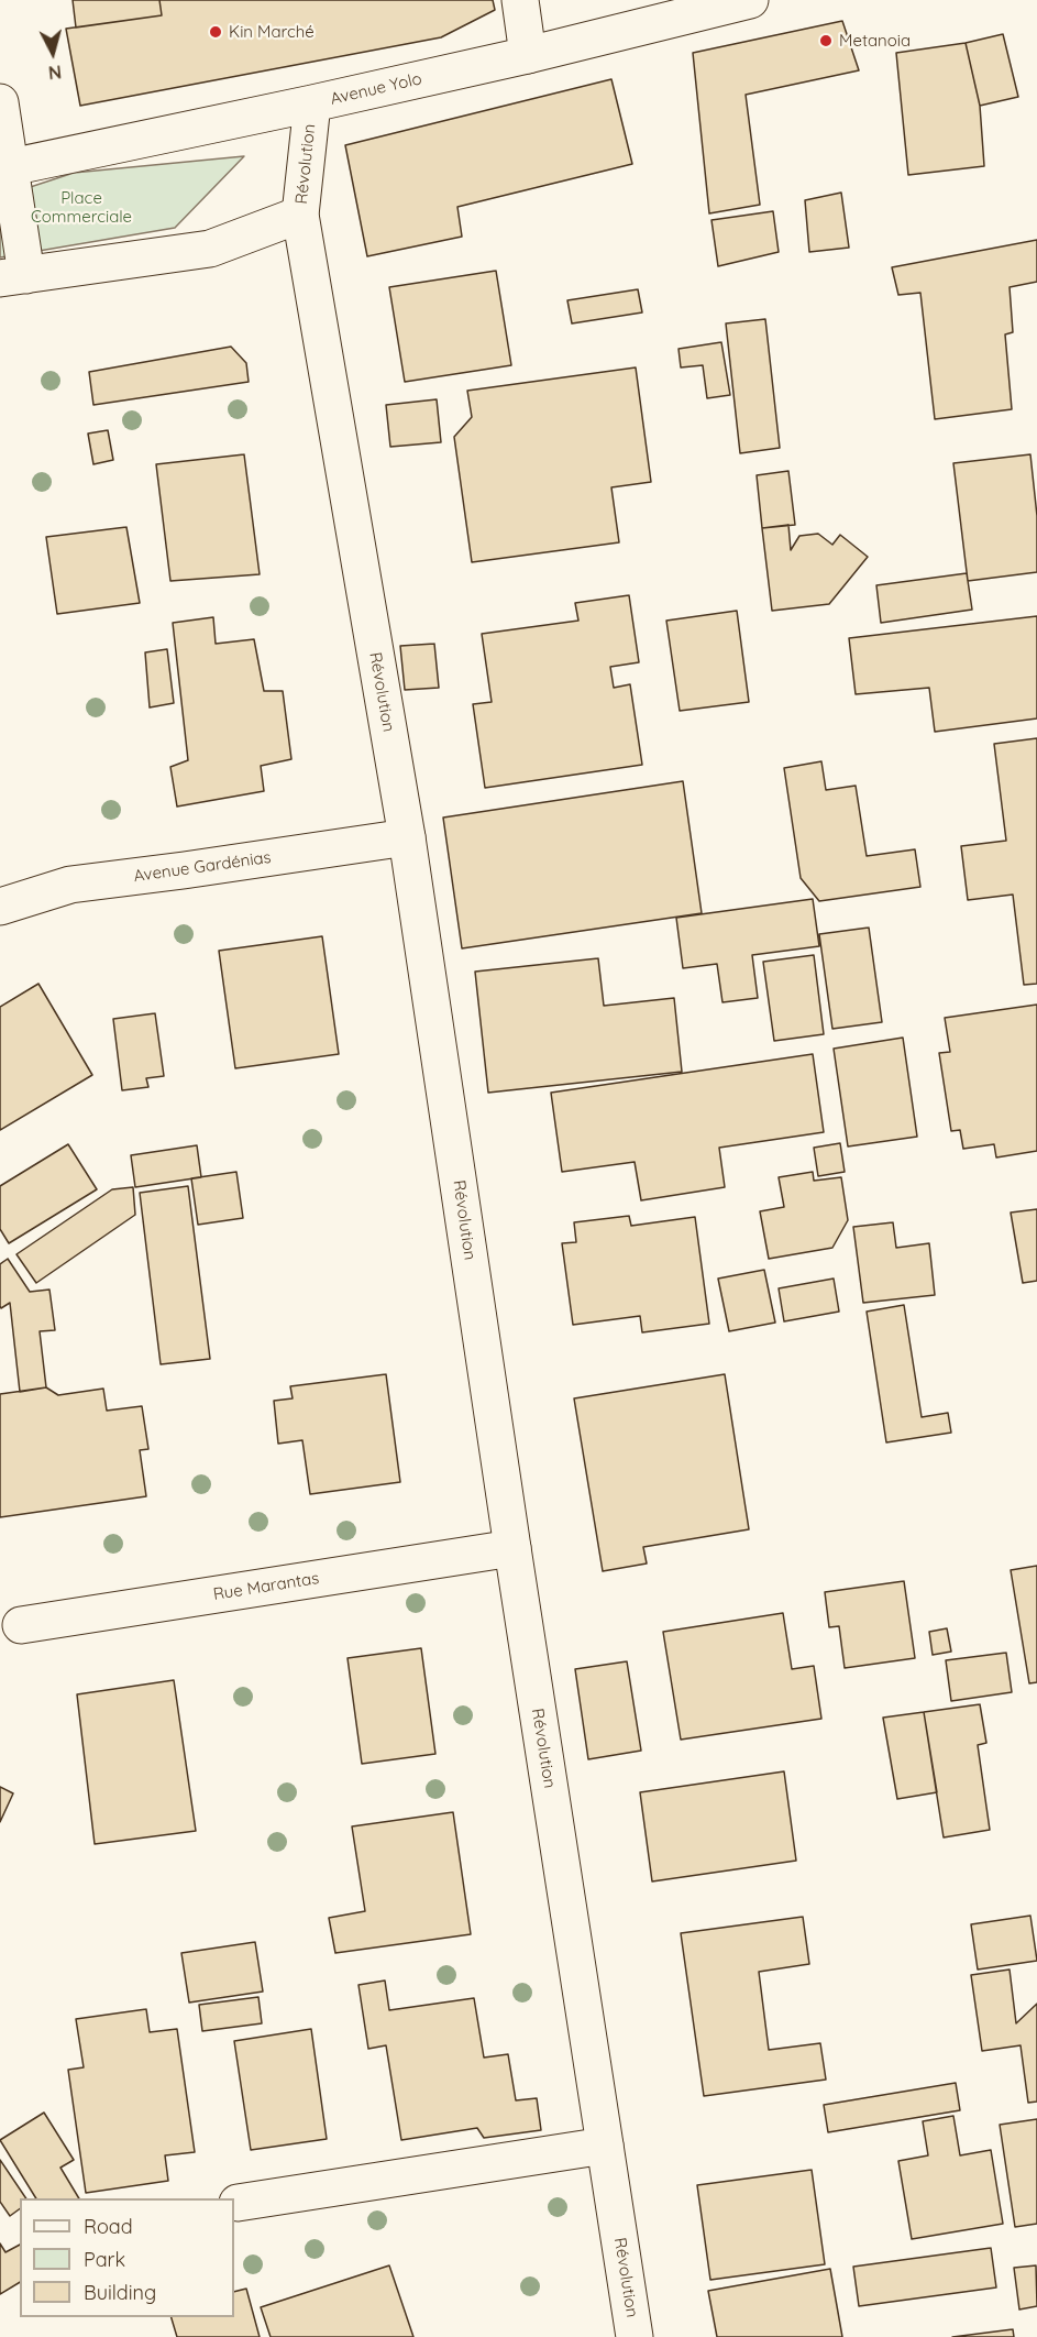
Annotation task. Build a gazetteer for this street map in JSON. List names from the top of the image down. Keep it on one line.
{"streets":{"street":["Avenue Yolo","Révolution","Avenue Gardénias","Rue Marantas"]},"crossings":[["Avenue Yolo","Révolution"],["Révolution","Avenue Gardénias"],["Révolution","Rue Marantas"]],"parks":["Place Commerciale"],"places":["Kin Marché","Metanoia"],"legend":["Road","Park","Building"],"north":"bottom"}
